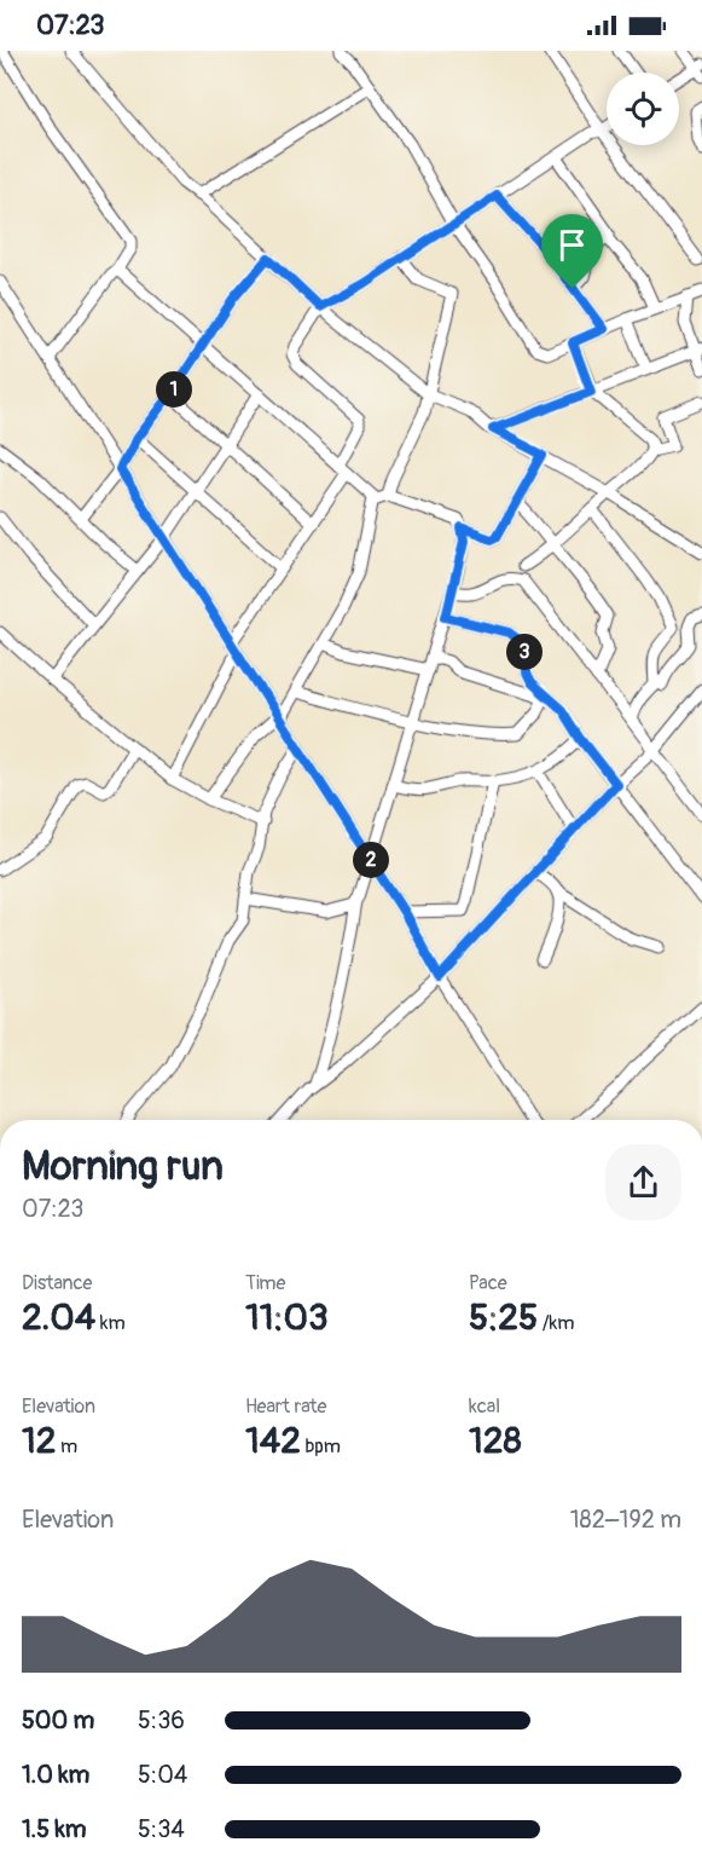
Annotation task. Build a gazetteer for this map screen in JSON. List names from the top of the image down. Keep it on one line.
{"page":{"status":"07:23","pins":["1","3","2"],"heading":["Morning run","07:23"],"stats":[["Distance","2.04 km"],["Time","11:03"],["Pace","5:25 /km"],["Elevation","12 m"],["Heart rate","142 bpm"],["kcal","128"]],"chart":["Elevation","182–192 m"],"list":[{"name":"500 m","note":"5:36"},{"name":"1.0 km","note":"5:04"},{"name":"1.5 km","note":"5:34"}]}}
